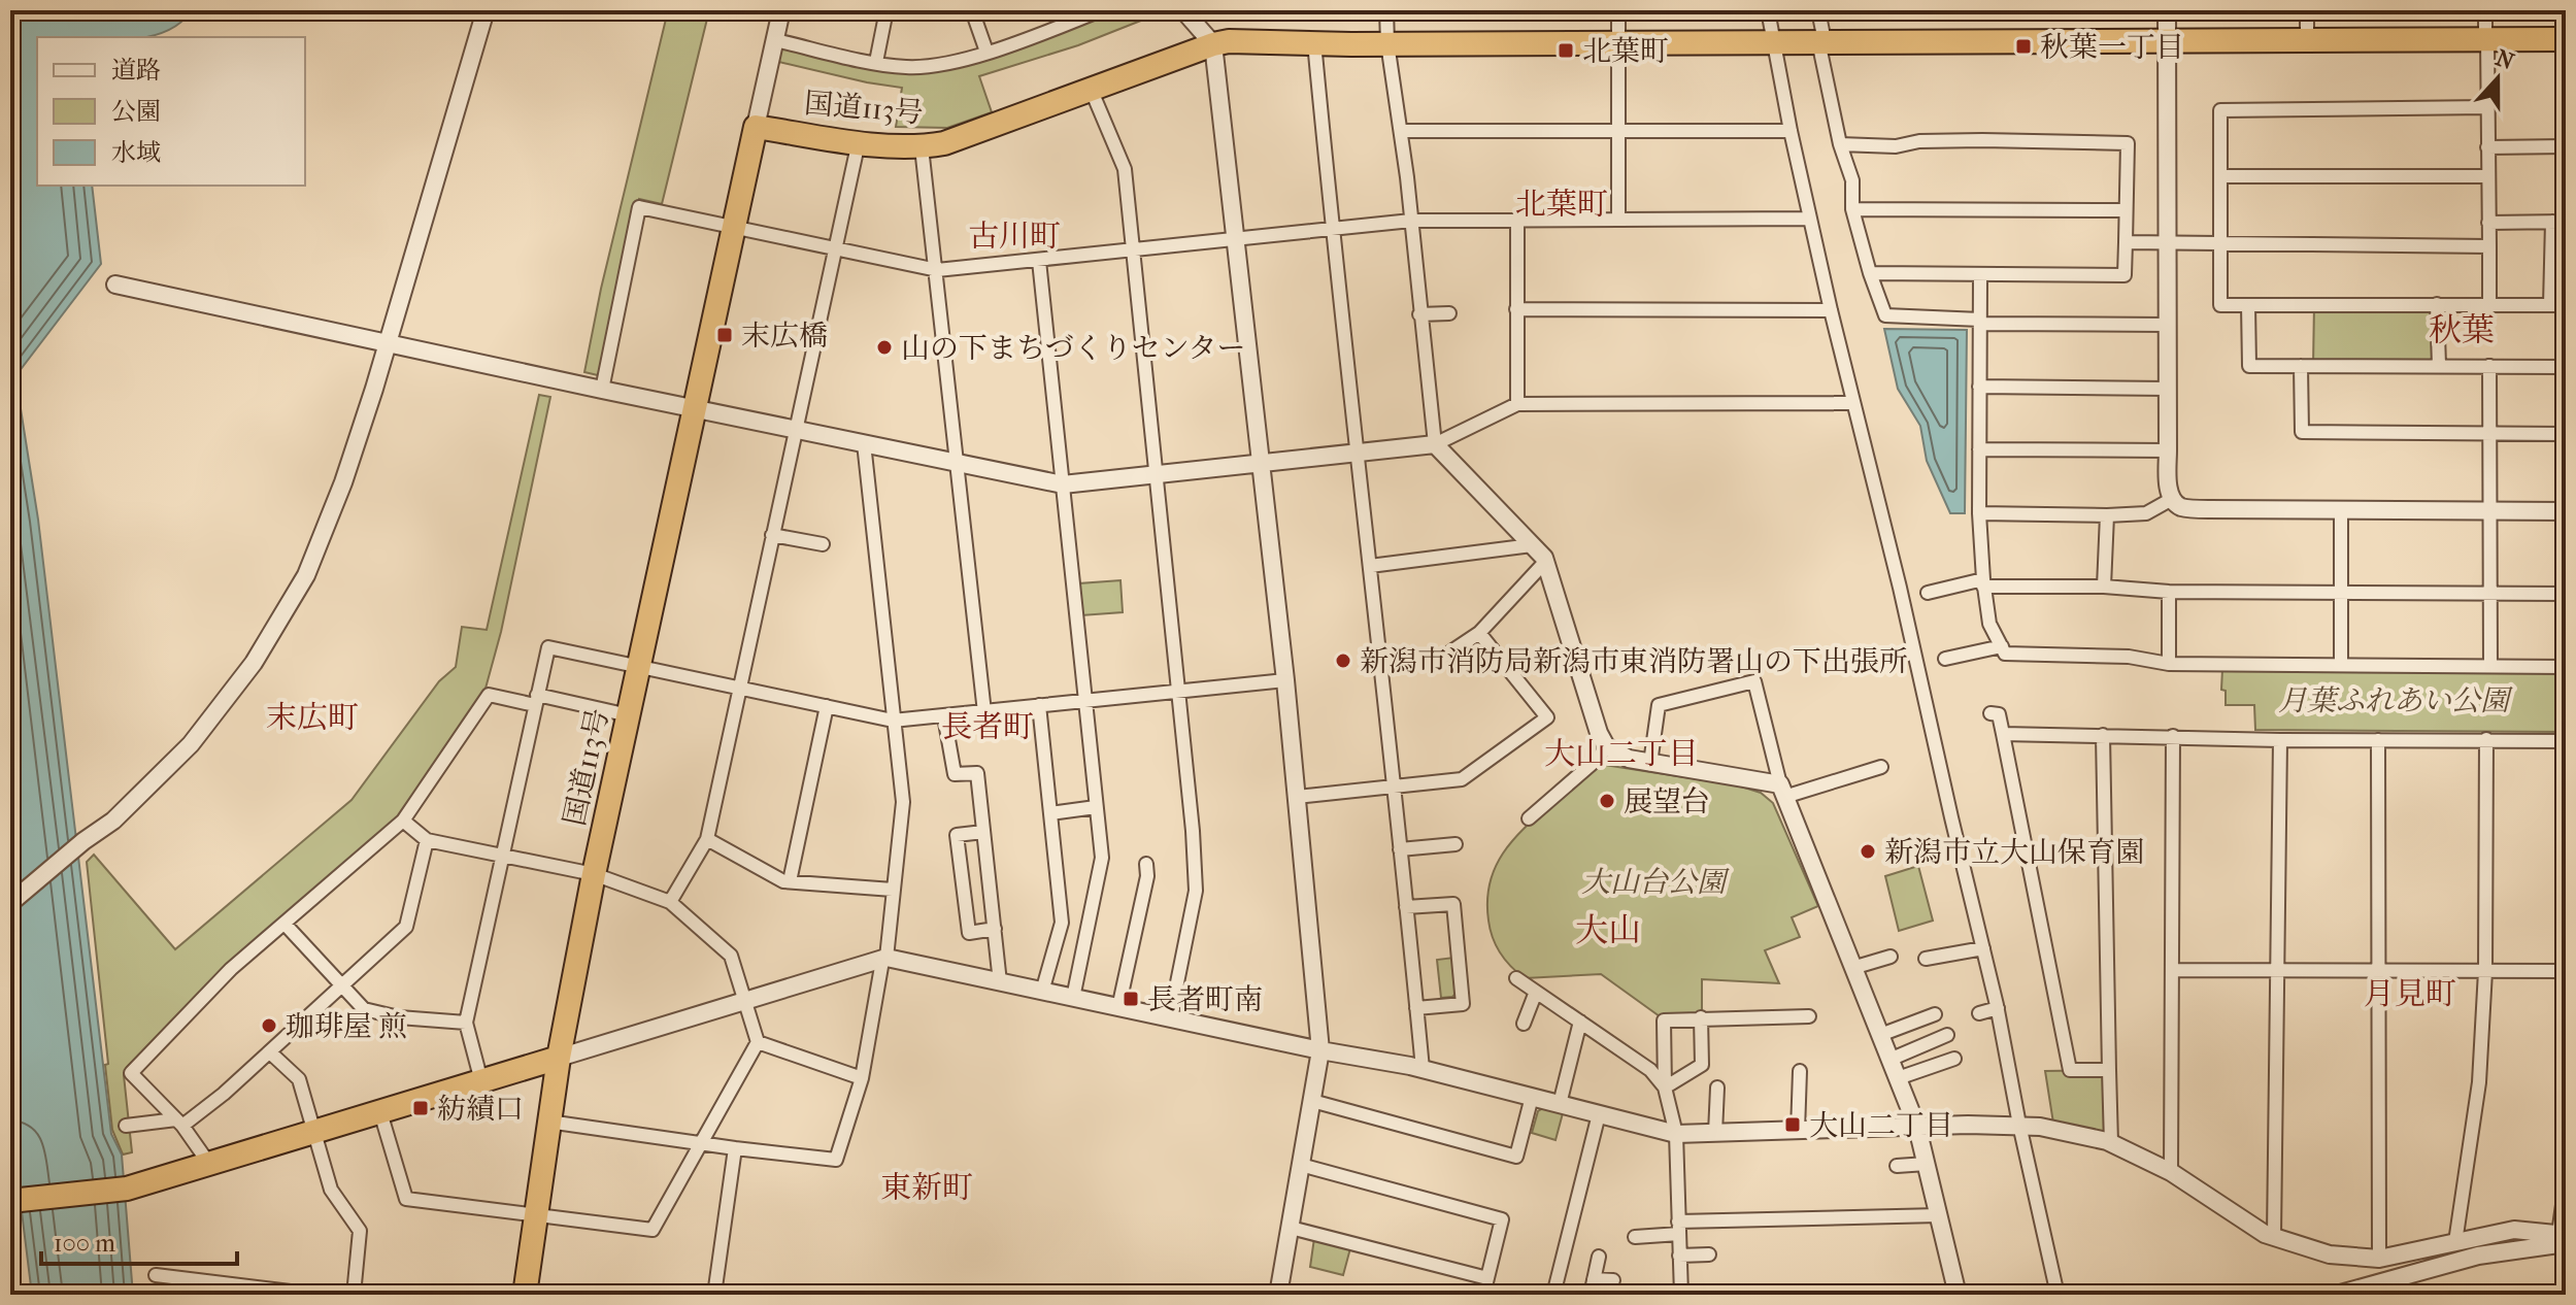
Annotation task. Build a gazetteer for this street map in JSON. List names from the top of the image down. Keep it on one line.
{"streets":{"highway":["国道113号"]},"districts":["北葉町","古川町","秋葉","末広町","長者町","大山二丁目","大山","月見町","東新町"],"parks":["月葉ふれあい公園","大山台公園"],"places":{"transit":["秋葉一丁目","北葉町","末広橋","長者町南","紡績口","大山二丁目"],"other":["山の下まちづくりセンター","新潟市消防局新潟市東消防署山の下出張所","展望台","新潟市立大山保育園","珈琲屋 煎"]},"legend":["道路","公園","水域"],"scale_bar":"100 m","north":"top"}
